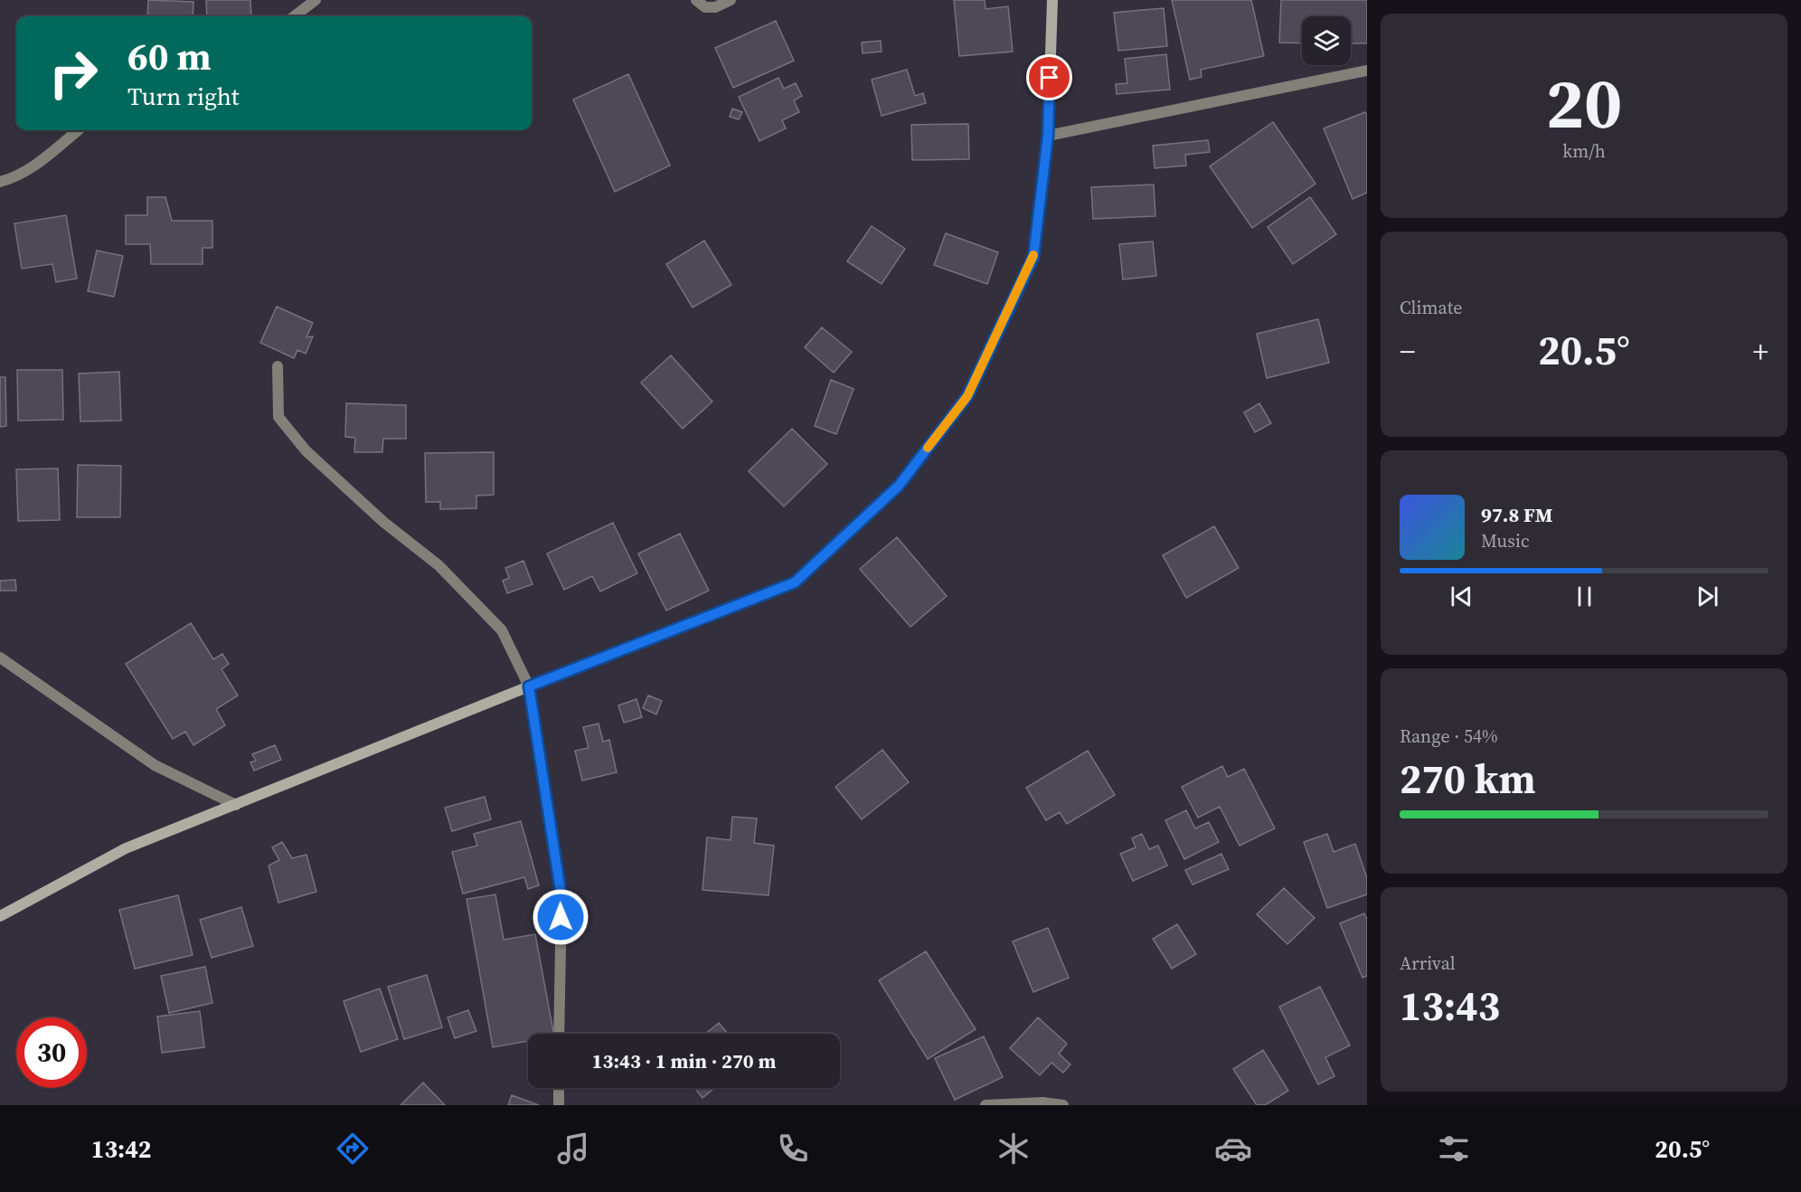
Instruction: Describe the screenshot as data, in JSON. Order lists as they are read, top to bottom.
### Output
{
  "page": {
    "tile": [
      ["20", "km/h"],
      "Climate",
      ["Range · 54%", "270 km"],
      ["Arrival", "13:43"]
    ],
    "turn": ["60 m", "Turn right"],
    "heat": ["−", "20.5°", "+"],
    "song": ["97.8 FM", "Music"],
    "limit": "30",
    "trip": "13:43 · 1 min · 270 m",
    "tabs": ["13:42", "20.5°"]
  }
}
